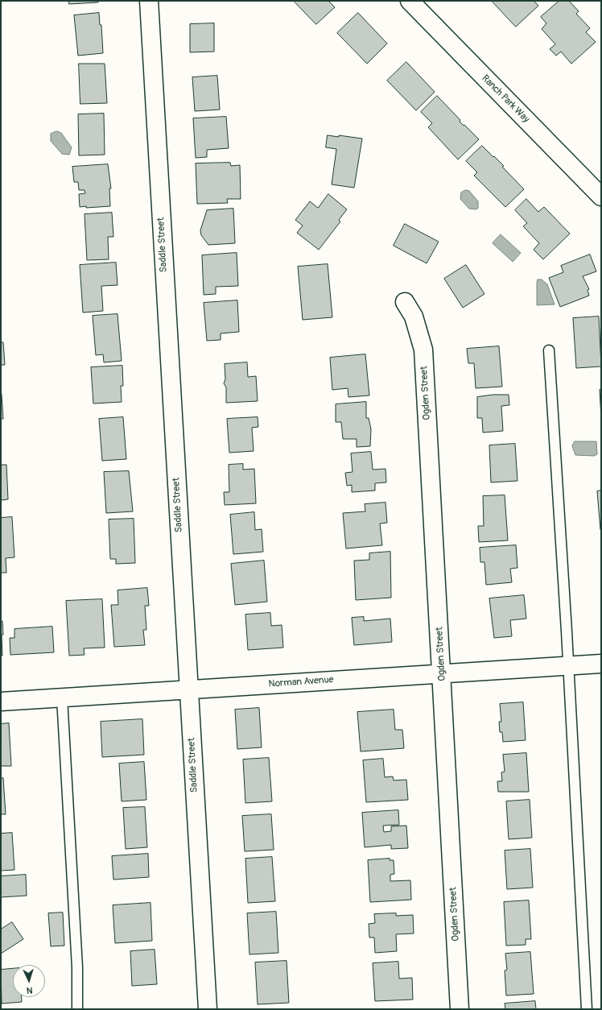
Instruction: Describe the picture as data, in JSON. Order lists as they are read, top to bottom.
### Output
{
  "streets": {
    "street": [
      "Ranch Park Way",
      "Saddle Street",
      "Ogden Street",
      "Norman Avenue"
    ]
  },
  "crossings": [
    ["Saddle Street", "Norman Avenue"],
    ["Ogden Street", "Norman Avenue"]
  ],
  "north": "bottom"
}
